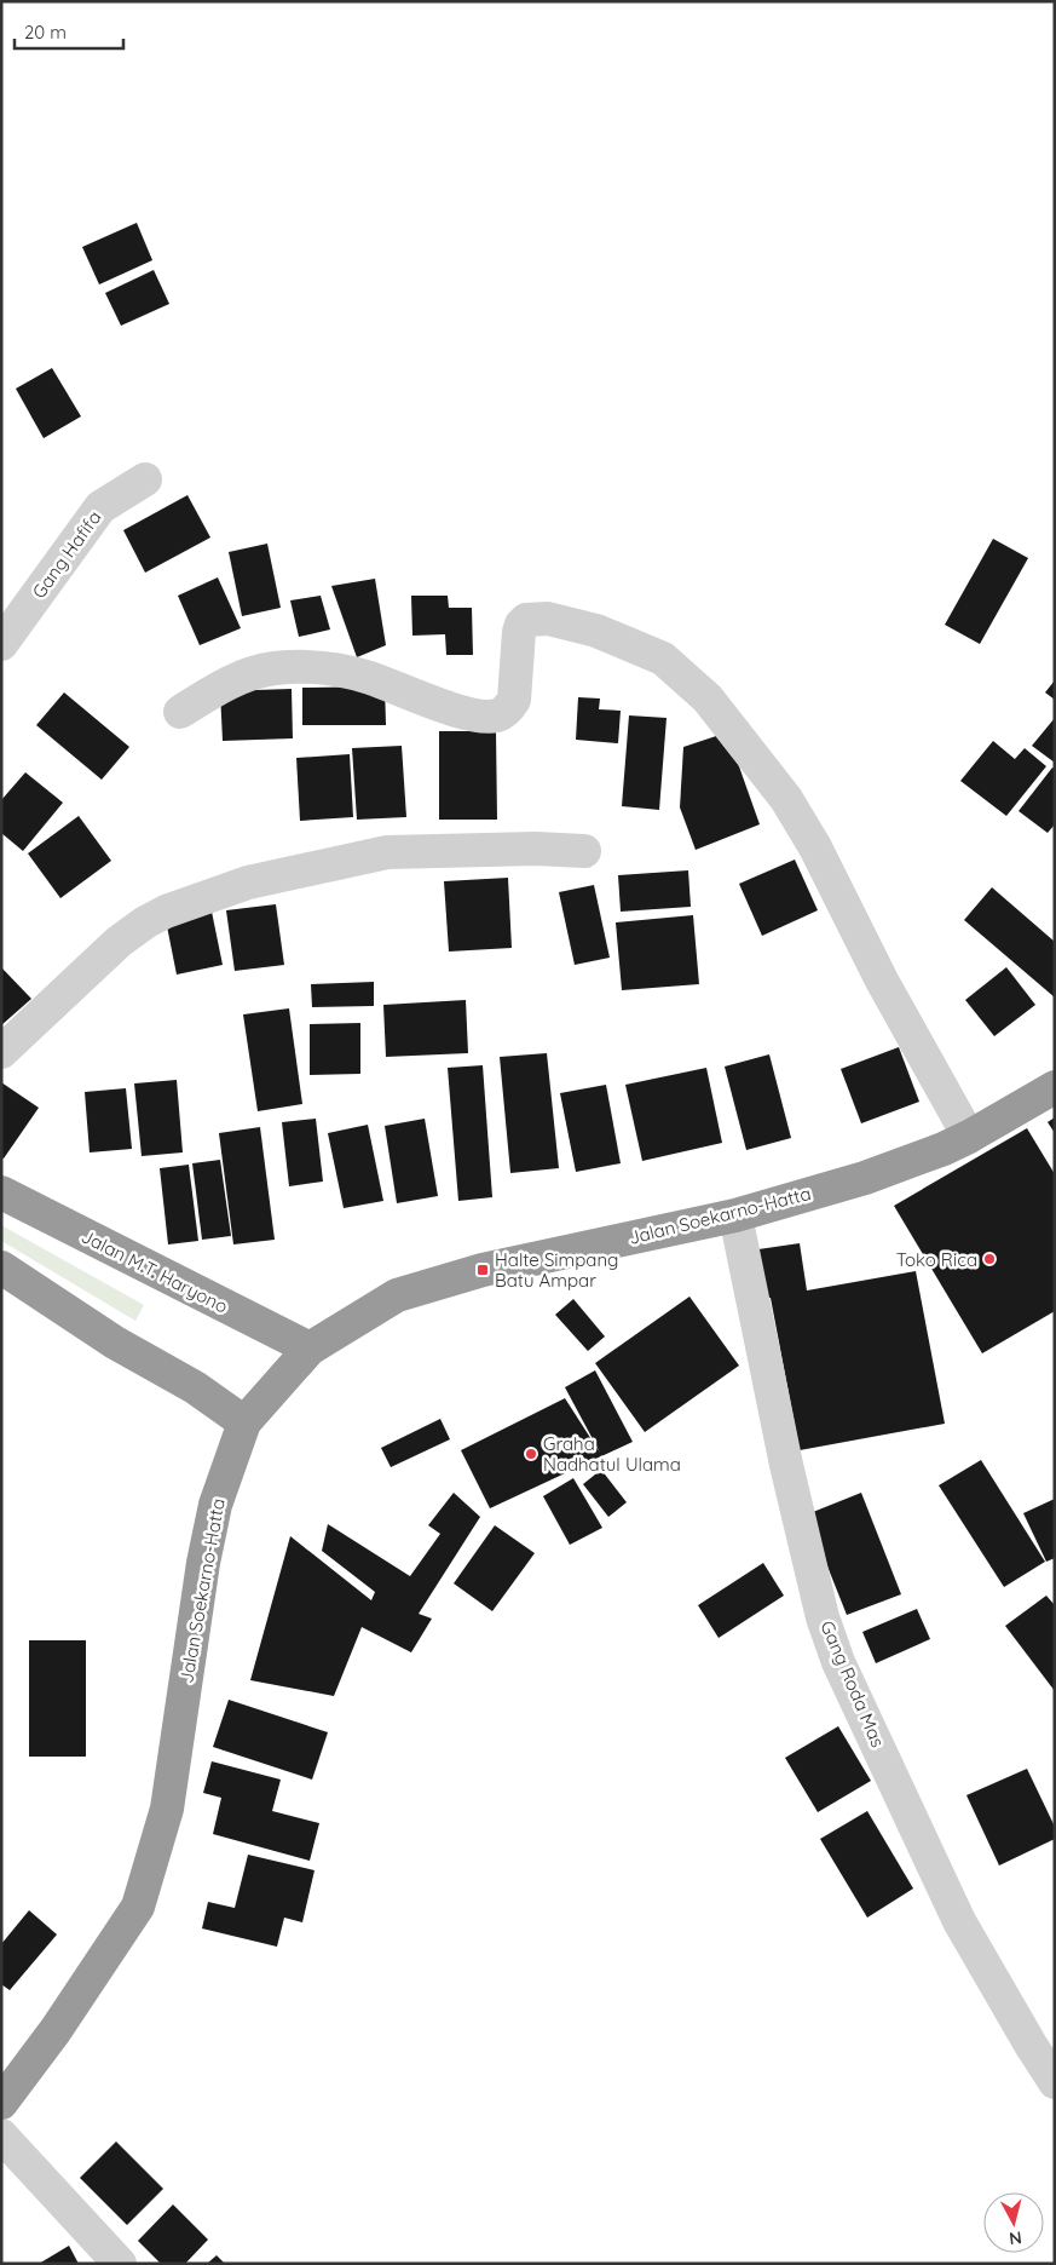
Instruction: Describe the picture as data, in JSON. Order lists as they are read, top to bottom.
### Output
{
  "streets": {
    "highway": ["Jalan Soekarno-Hatta", "Jalan M.T. Haryono"],
    "street": ["Gang Hafifa", "Gang Roda Mas"]
  },
  "crossings": [
    ["Jalan Soekarno-Hatta", "Jalan M.T. Haryono"],
    ["Jalan Soekarno-Hatta", "Gang Roda Mas"]
  ],
  "places": {
    "other": ["Toko Rica", "Graha Nadhatul Ulama"],
    "transit": ["Halte Simpang Batu Ampar"]
  },
  "scale_bar": "20 m",
  "north": "bottom"
}
